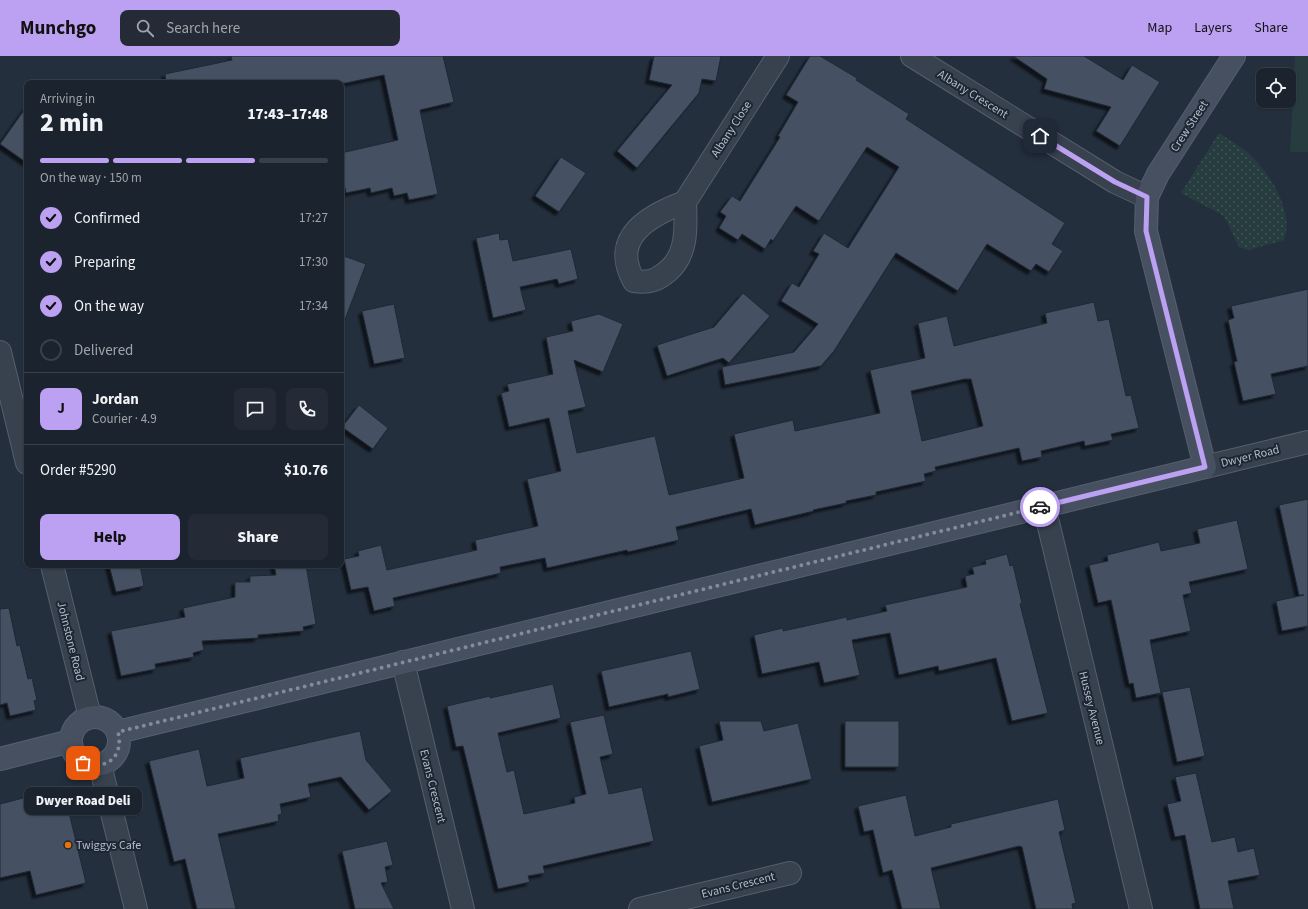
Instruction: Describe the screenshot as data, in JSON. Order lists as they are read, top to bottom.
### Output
{
  "streets": {
    "street": [
      "Albany Crescent",
      "Crew Street",
      "Albany Close",
      "Dwyer Road",
      "Johnstone Road",
      "Hussey Avenue",
      "Evans Crescent"
    ]
  },
  "crossings": [
    ["Albany Crescent", "Crew Street"],
    ["Dwyer Road", "Johnstone Road"],
    ["Dwyer Road", "Hussey Avenue"],
    ["Dwyer Road", "Evans Crescent"]
  ],
  "places": ["Dwyer Road Deli", "Twiggys Cafe"],
  "page": {
    "header": "Munchgo",
    "search": "Search here",
    "nav": ["Map", "Layers", "Share"],
    "heading": ["2 min", "Arriving in", "17:43–17:48"],
    "panel": [
      "Jordan",
      "Courier · 4.9",
      "Order #5290",
      "$10.76"
    ],
    "bar": "On the way · 150 m",
    "list": [
      ["Confirmed", "17:27"],
      ["Preparing", "17:30"],
      ["On the way", "17:34"],
      "Delivered"
    ],
    "round": "J",
    "buttons": ["Help", "Share"],
    "bubble": "Dwyer Road Deli"
  }
}
